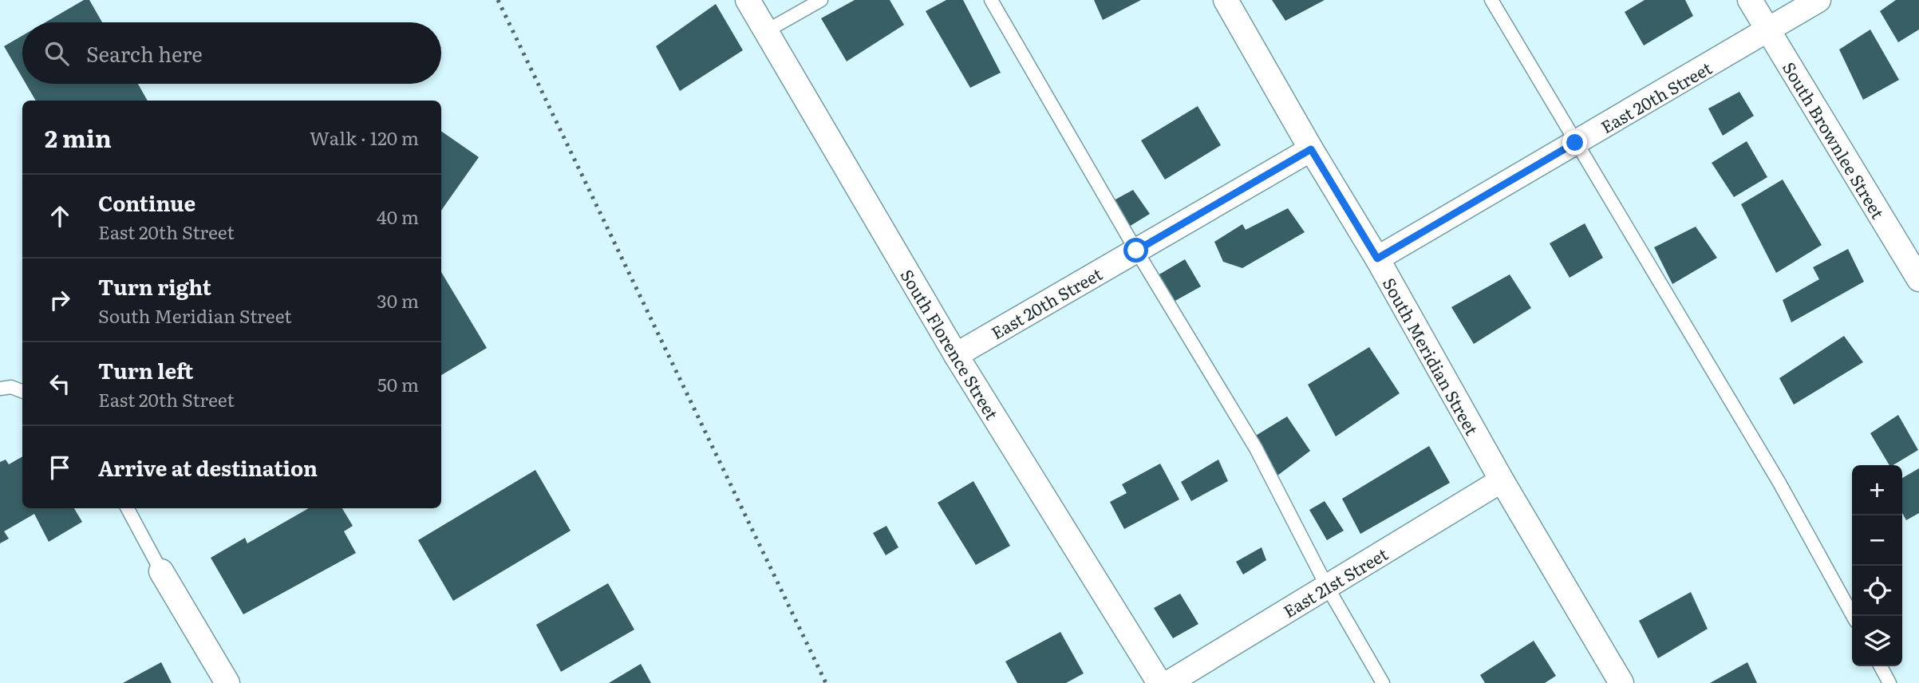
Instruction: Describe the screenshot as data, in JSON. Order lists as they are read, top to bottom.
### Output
{
  "streets": {
    "street": [
      "East 20th Street",
      "South Brownlee Street",
      "South Florence Street",
      "South Meridian Street",
      "East 21st Street"
    ]
  },
  "crossings": [
    ["East 20th Street", "South Brownlee Street"],
    ["East 20th Street", "South Florence Street"],
    ["East 20th Street", "South Meridian Street"],
    ["South Meridian Street", "East 21st Street"]
  ],
  "page": {
    "search": "Search here",
    "heading": ["2 min", "Walk · 120 m"],
    "list": [
      ["Continue", "East 20th Street", "40 m"],
      ["Turn right", "South Meridian Street", "30 m"],
      ["Turn left", "East 20th Street", "50 m"],
      "Arrive at destination"
    ],
    "map_buttons": ["+", "−"]
  }
}
